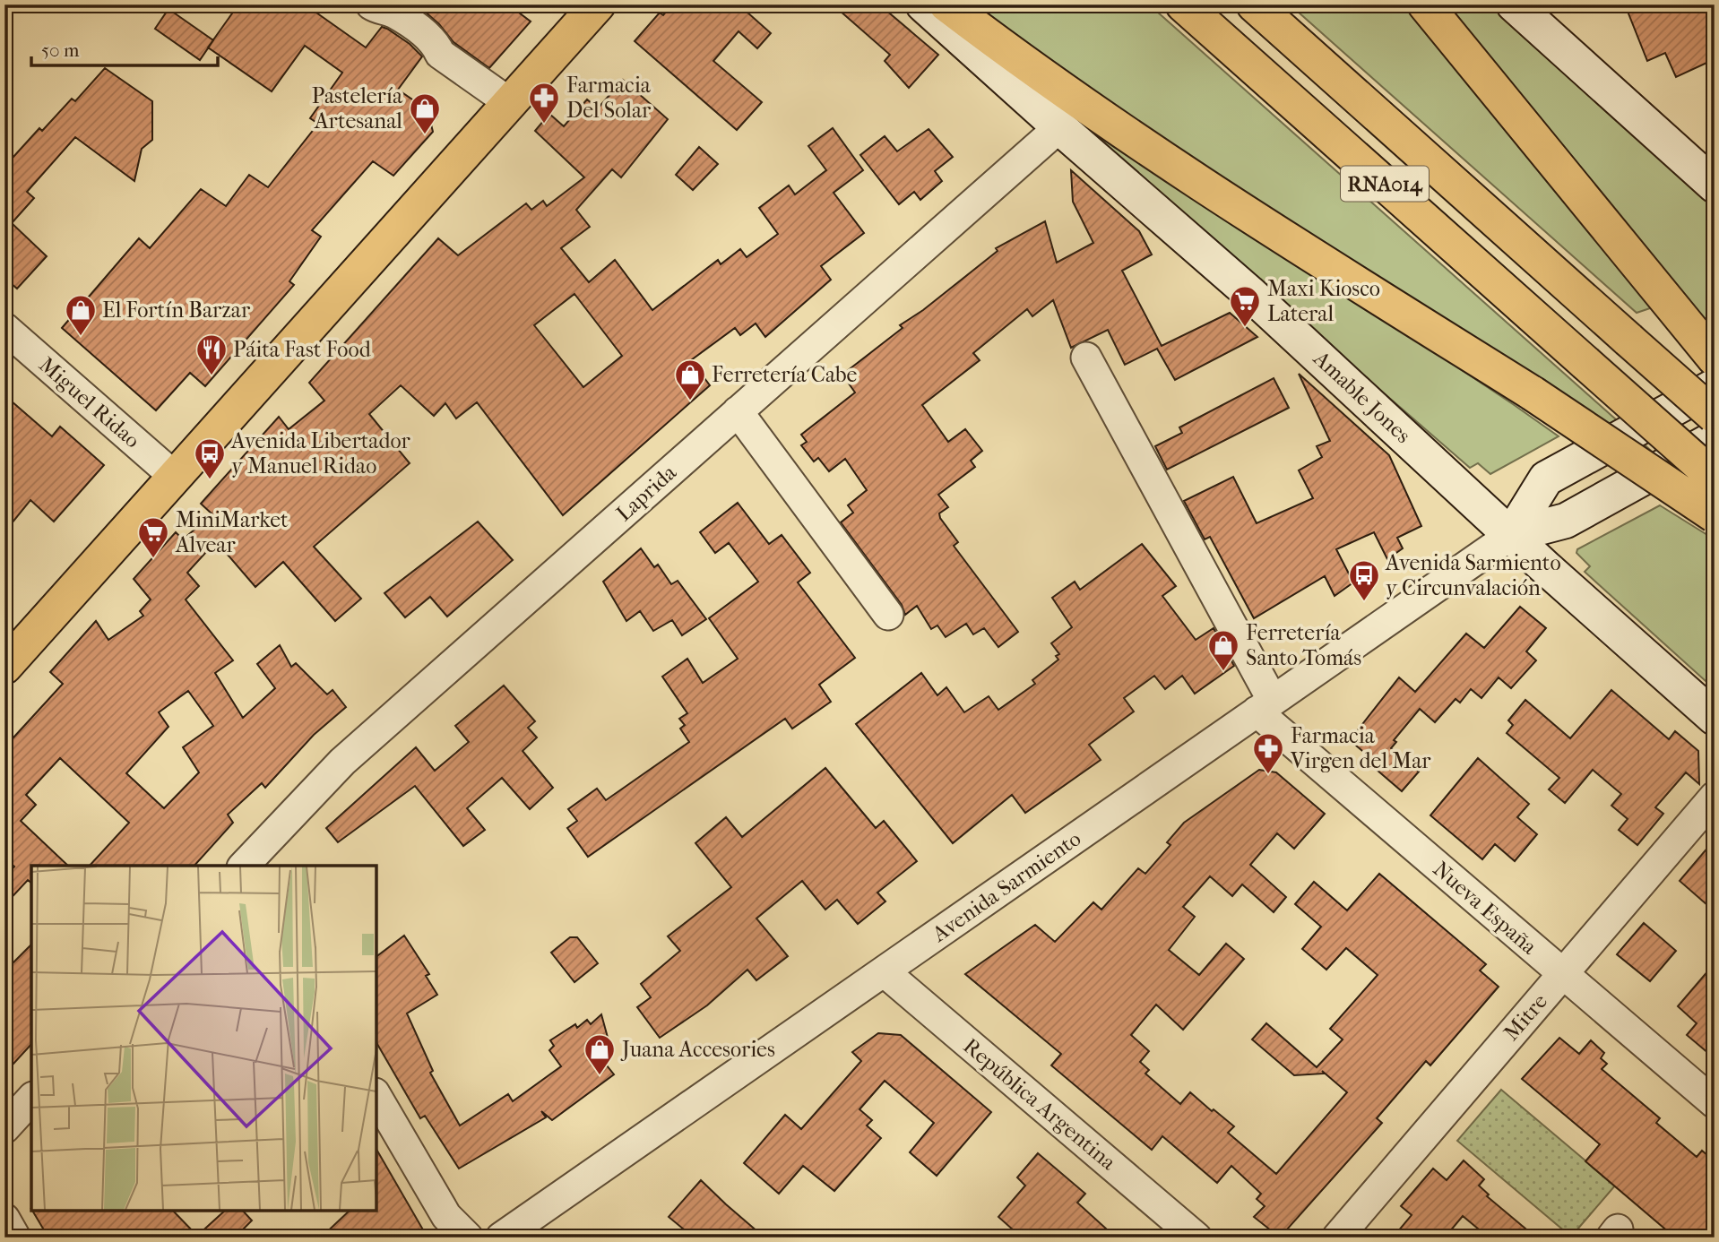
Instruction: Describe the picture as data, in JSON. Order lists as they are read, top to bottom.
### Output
{
  "streets": {
    "main road": ["RNA014"],
    "street": [
      "Amable Jones",
      "Miguel Ridao",
      "Laprida",
      "Avenida Sarmiento",
      "Nueva España",
      "Mitre",
      "República Argentina"
    ]
  },
  "crossings": [
    ["Amable Jones", "Laprida"],
    ["Amable Jones", "Avenida Sarmiento"],
    ["Avenida Sarmiento", "Nueva España"],
    ["Avenida Sarmiento", "República Argentina"],
    ["Nueva España", "Mitre"]
  ],
  "places": {
    "pharmacy": ["Farmacia Del Solar", "Farmacia Virgen del Mar"],
    "shop": [
      "Pastelería Artesanal",
      "El Fortín Barzar",
      "Ferretería Cabe",
      "Ferretería Santo Tomás",
      "Juana Accesories"
    ],
    "supermarket": ["Maxi Kiosco Lateral", "MiniMarket Alvear"],
    "restaurant": ["Páita Fast Food"],
    "bus stop": ["Avenida Libertador y Manuel Ridao", "Avenida Sarmiento y Circunvalación"]
  },
  "scale_bar": "50 m"
}
